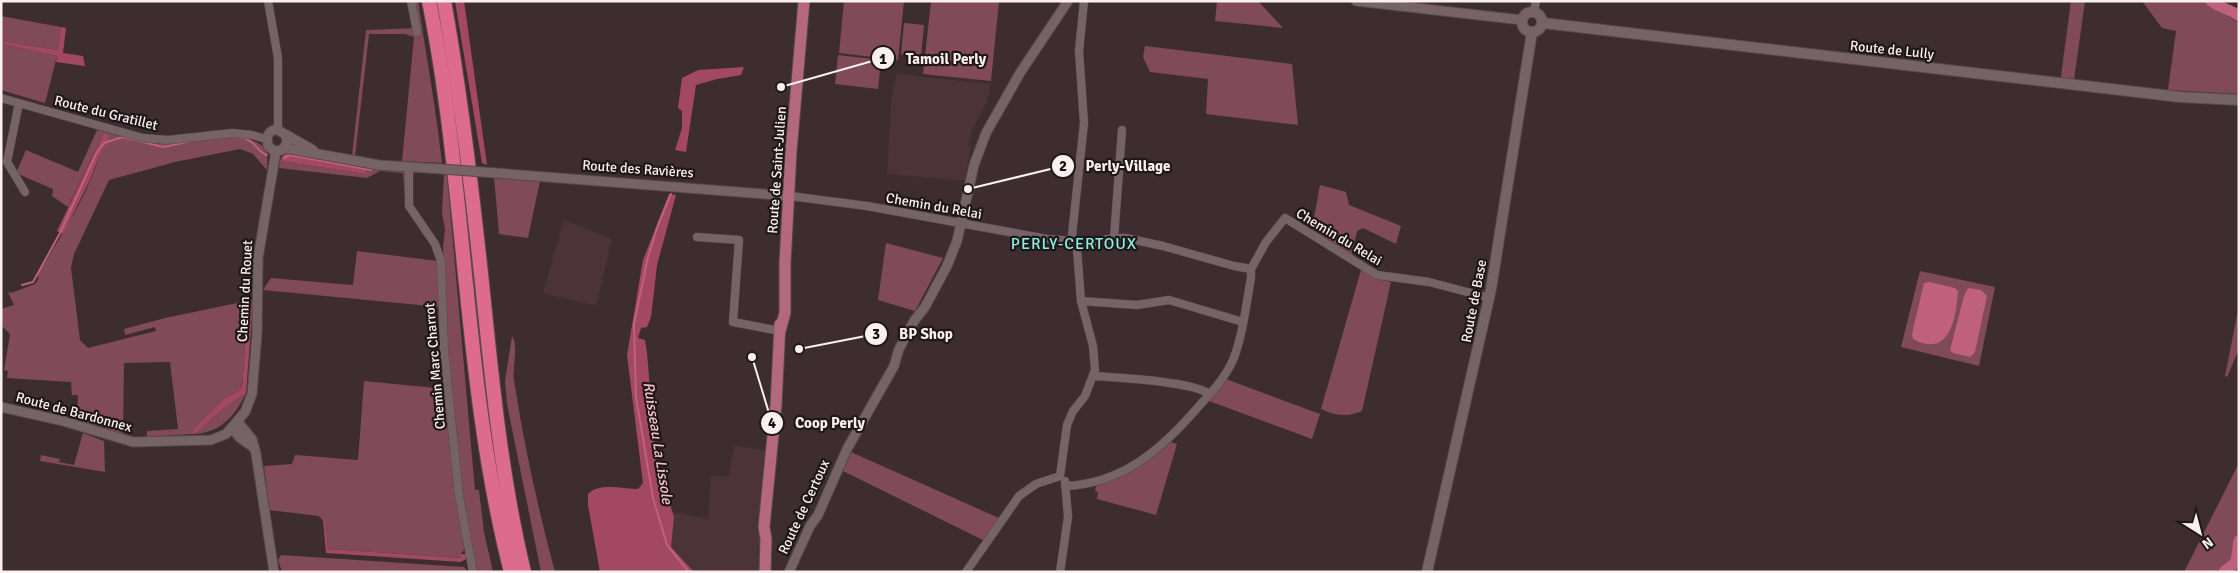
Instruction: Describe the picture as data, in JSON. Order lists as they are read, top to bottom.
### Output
{
  "streets": {
    "main road": ["Route de Lully", "Route de Saint-Julien", "Route de Base"],
    "street": [
      "Route du Gratillet",
      "Route des Ravières",
      "Chemin du Relai",
      "Chemin du Rouet",
      "Chemin Marc Charrot",
      "Route de Bardonnex",
      "Route de Certoux"
    ]
  },
  "crossings": [
    ["Route de Lully", "Route de Base"],
    ["Route du Gratillet", "Chemin du Rouet"],
    ["Route des Ravières", "Route de Saint-Julien"],
    ["Route des Ravières", "Chemin du Relai"],
    ["Route des Ravières", "Chemin Marc Charrot"],
    ["Route de Saint-Julien", "Chemin du Relai"],
    ["Chemin du Relai", "Route de Base"],
    ["Chemin du Relai", "Route de Certoux"],
    ["Chemin du Rouet", "Route de Bardonnex"]
  ],
  "districts": ["PERLY-CERTOUX"],
  "water": ["Ruisseau La Lissole"],
  "places": [
    "Tamoil Perly",
    "Perly-Village",
    "BP Shop",
    "Coop Perly"
  ],
  "north": "bottom right"
}
